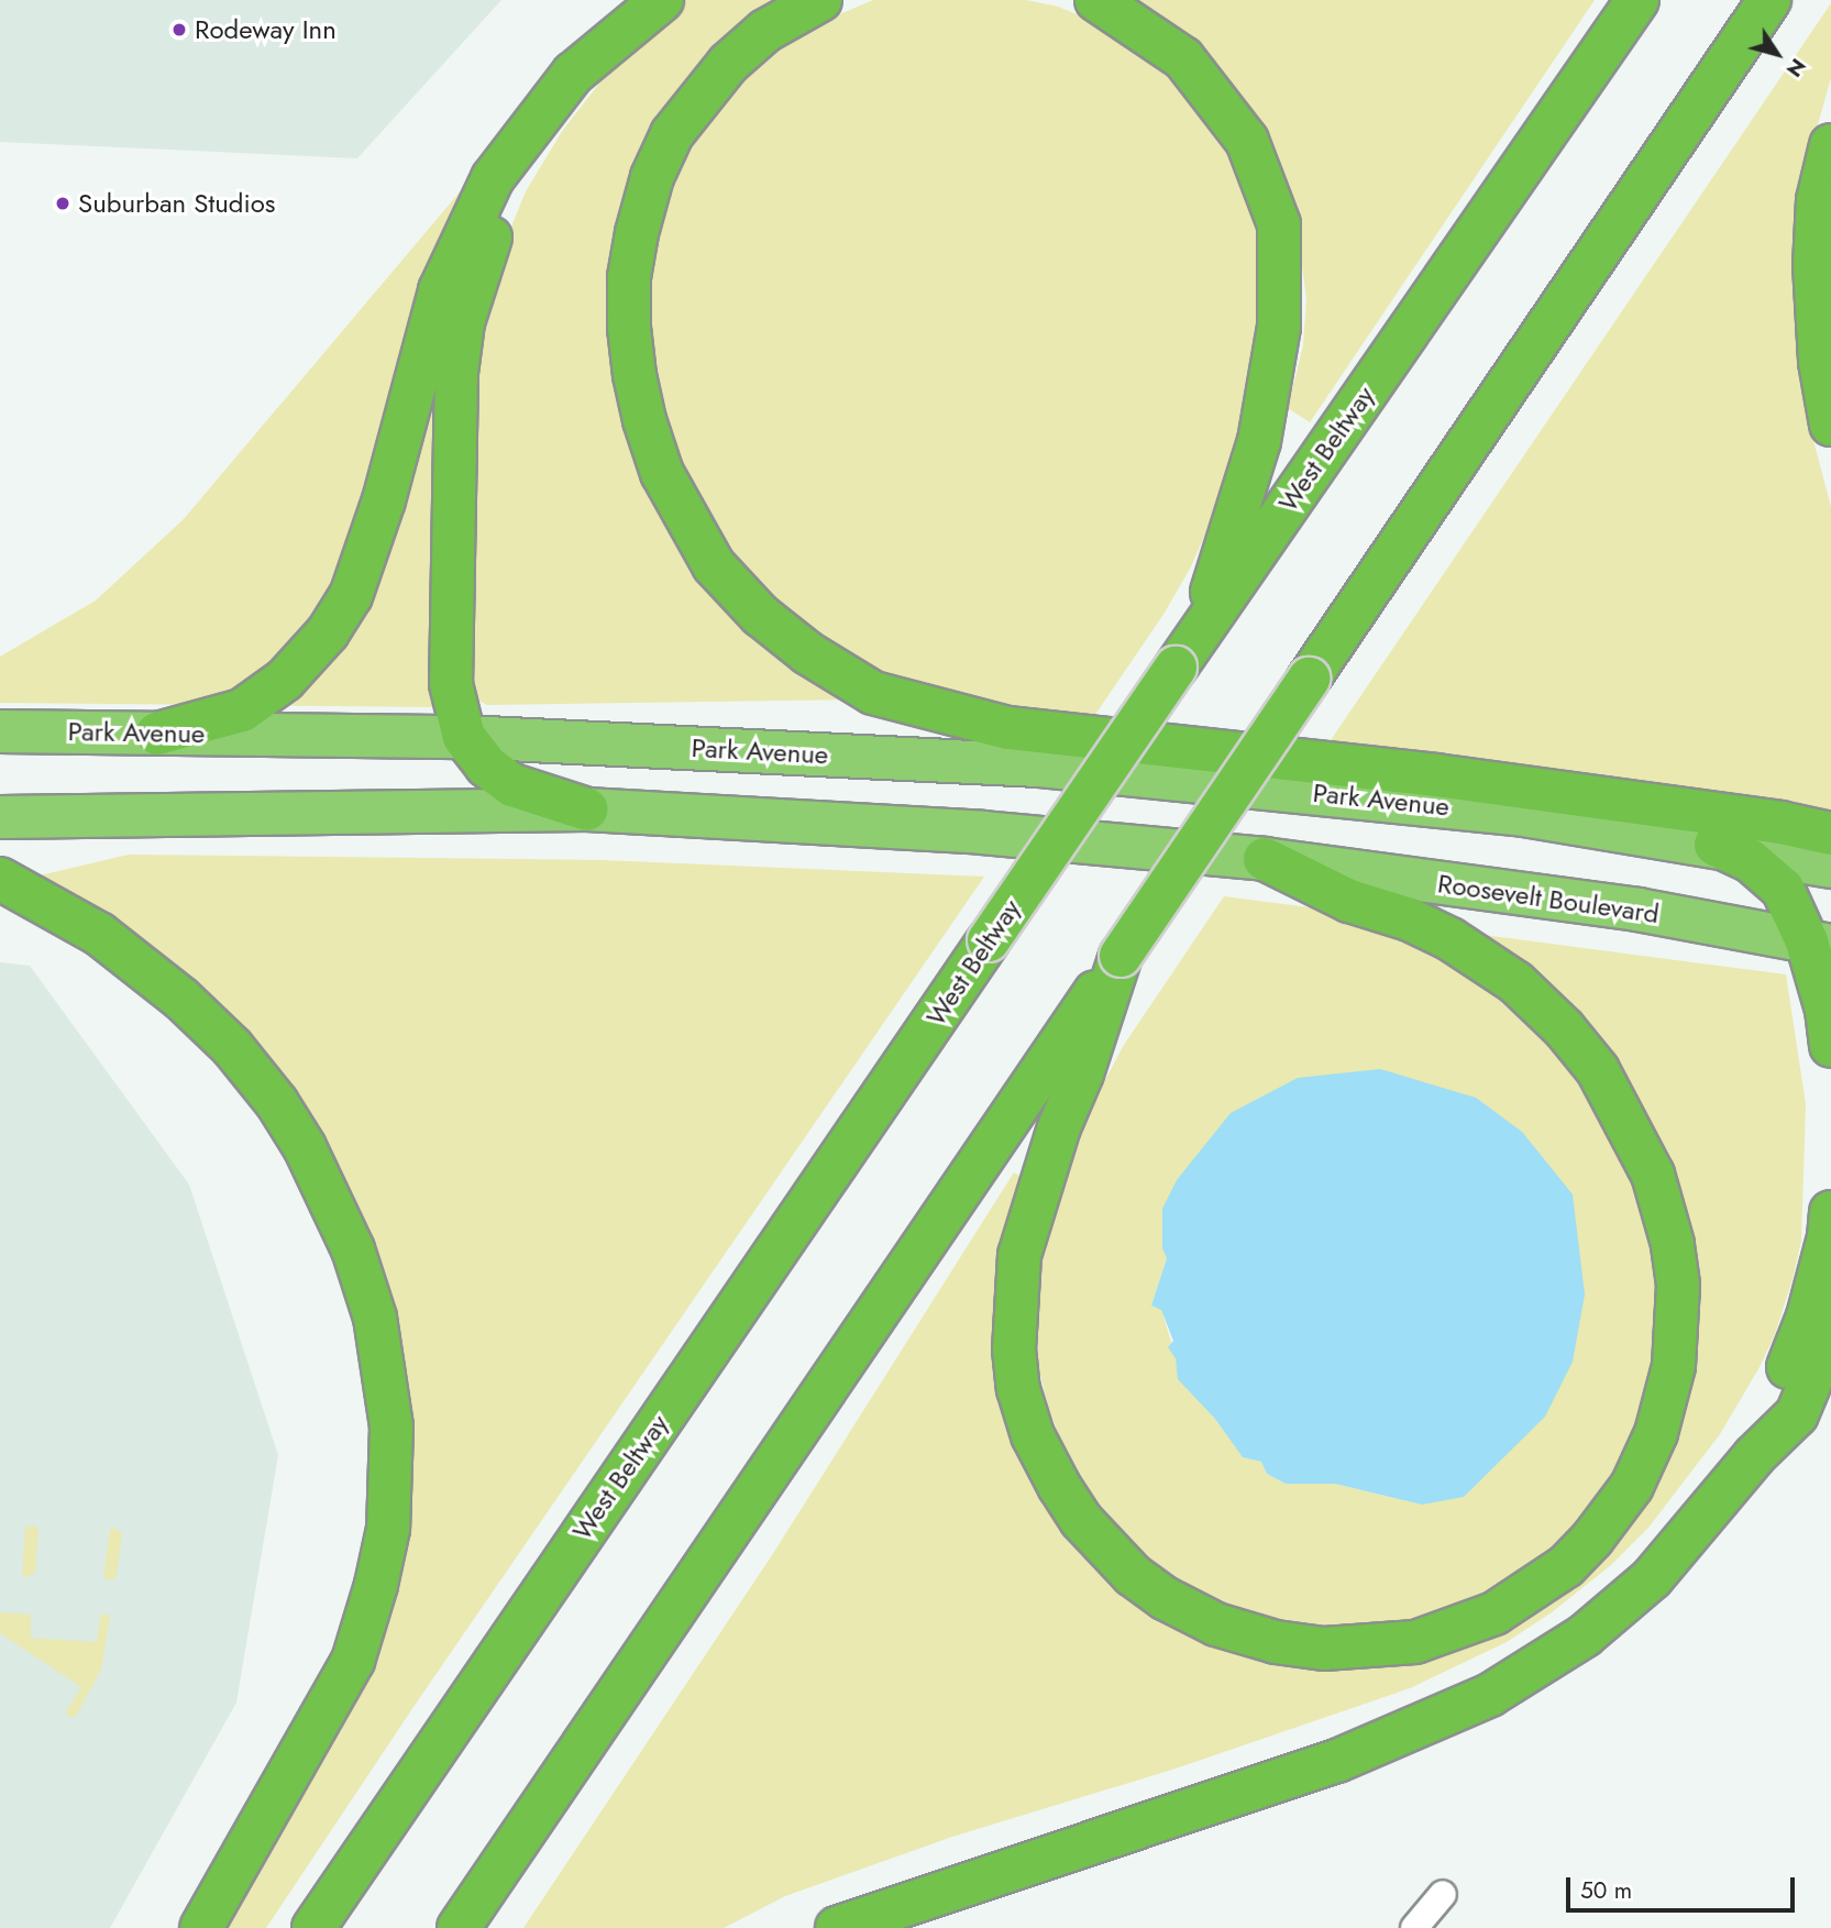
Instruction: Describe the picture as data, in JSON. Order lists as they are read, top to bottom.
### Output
{
  "streets": {
    "highway": ["West Beltway", "Park Avenue", "Roosevelt Boulevard"]
  },
  "places": ["Rodeway Inn", "Suburban Studios"],
  "scale_bar": "50 m",
  "north": "bottom right"
}
